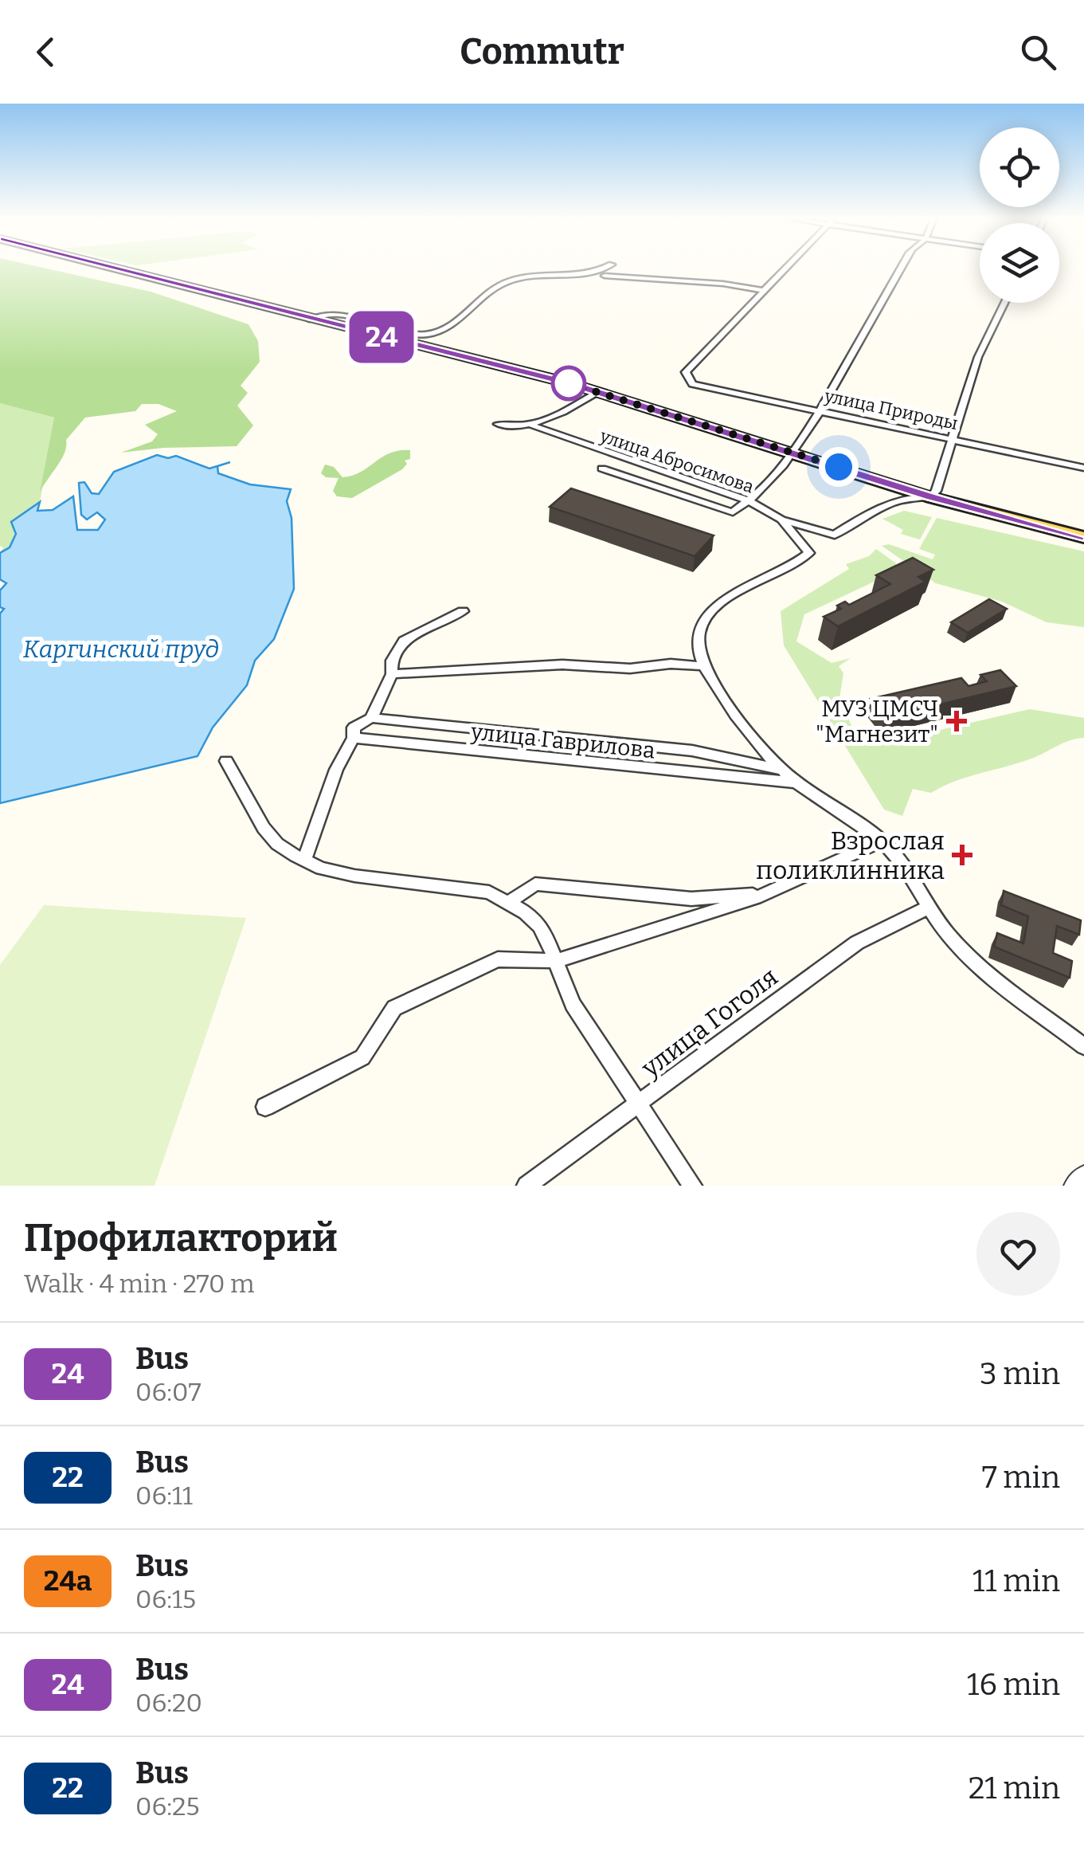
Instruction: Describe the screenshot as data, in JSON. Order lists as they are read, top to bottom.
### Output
{
  "streets": {
    "street": [
      "улица Природы",
      "улица Абросимова",
      "улица Гаврилова",
      "улица Гоголя"
    ]
  },
  "water": ["Каргинский пруд"],
  "places": {
    "health": ["МУЗ ЦМСЧ \"Магнезит\"", "Взрослая поликлинника"]
  },
  "lines": ["bus line 24"],
  "page": {
    "header": "Commutr",
    "on_map": "24",
    "heading": ["Профилакторий", "Walk · 4 min · 270 m"],
    "list": [
      {
        "mark": "24",
        "name": "Bus",
        "note": "06:07",
        "value": "3 min"
      },
      {
        "mark": "22",
        "name": "Bus",
        "note": "06:11",
        "value": "7 min"
      },
      {
        "mark": "24a",
        "name": "Bus",
        "note": "06:15",
        "value": "11 min"
      },
      {
        "mark": "24",
        "name": "Bus",
        "note": "06:20",
        "value": "16 min"
      },
      {
        "mark": "22",
        "name": "Bus",
        "note": "06:25",
        "value": "21 min"
      }
    ]
  }
}
